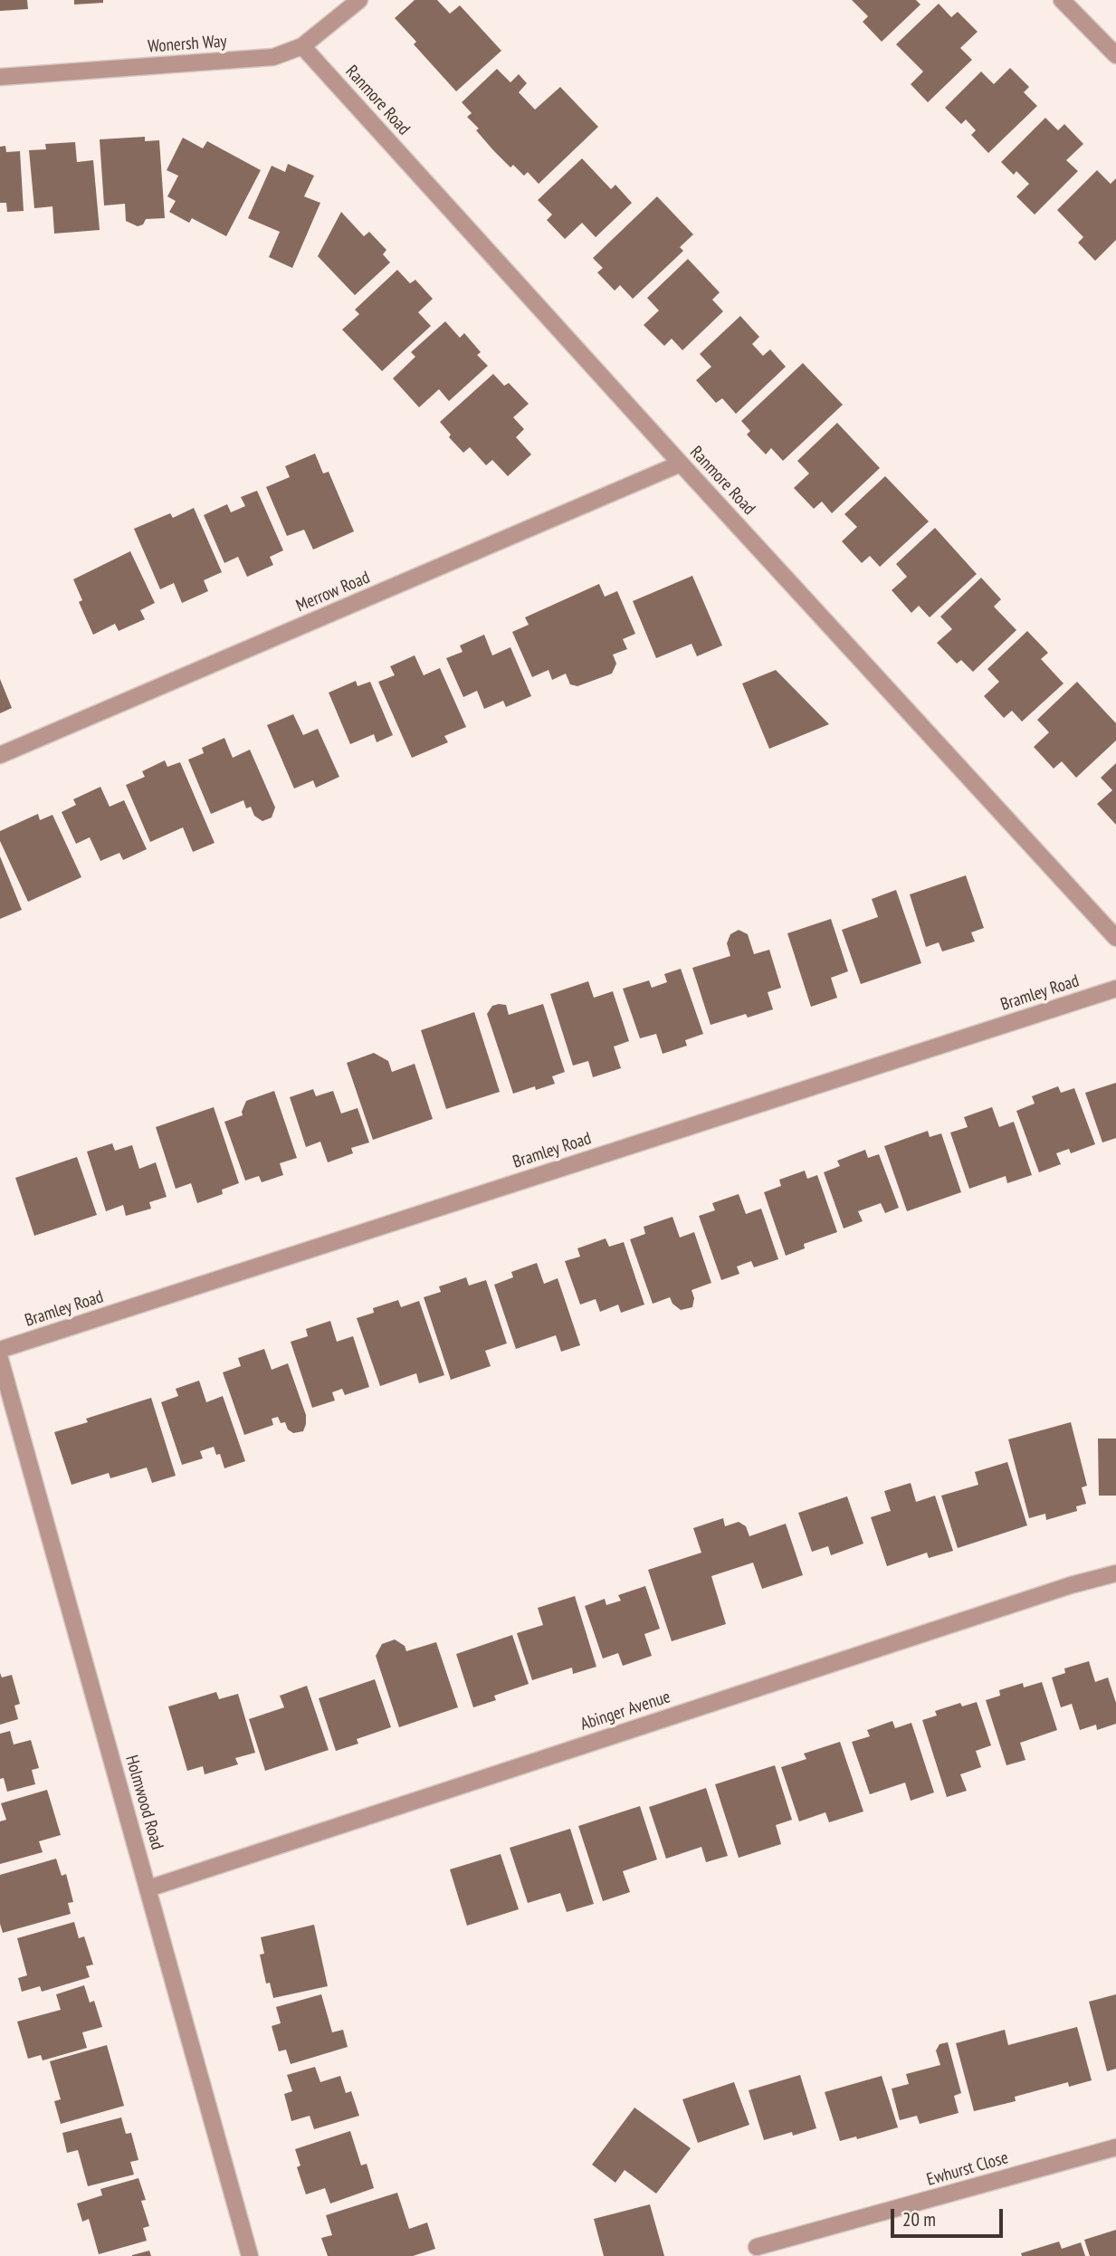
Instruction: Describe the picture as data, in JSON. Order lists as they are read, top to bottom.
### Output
{
  "streets": {
    "street": [
      "Wonersh Way",
      "Ranmore Road",
      "Merrow Road",
      "Bramley Road",
      "Abinger Avenue",
      "Holmwood Road",
      "Ewhurst Close"
    ]
  },
  "crossings": [
    ["Wonersh Way", "Ranmore Road"],
    ["Ranmore Road", "Merrow Road"],
    ["Abinger Avenue", "Holmwood Road"]
  ],
  "scale_bar": "20 m"
}
